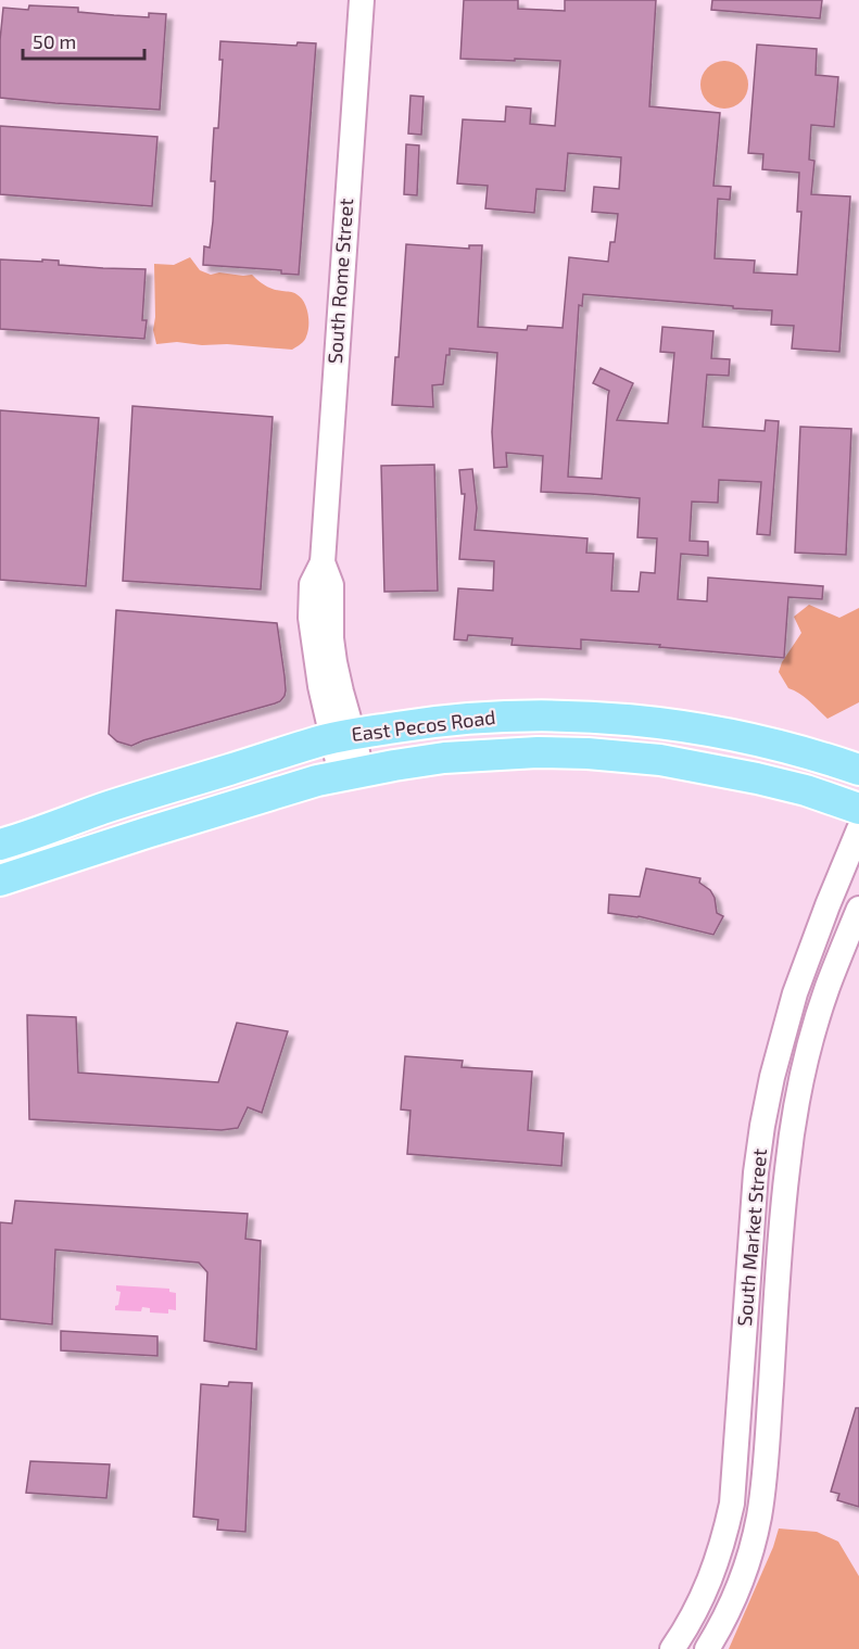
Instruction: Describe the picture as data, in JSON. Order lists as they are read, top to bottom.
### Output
{
  "streets": {
    "main road": ["East Pecos Road"],
    "street": ["South Rome Street", "South Market Street"]
  },
  "crossings": [
    ["South Rome Street", "East Pecos Road"]
  ],
  "scale_bar": "50 m"
}
